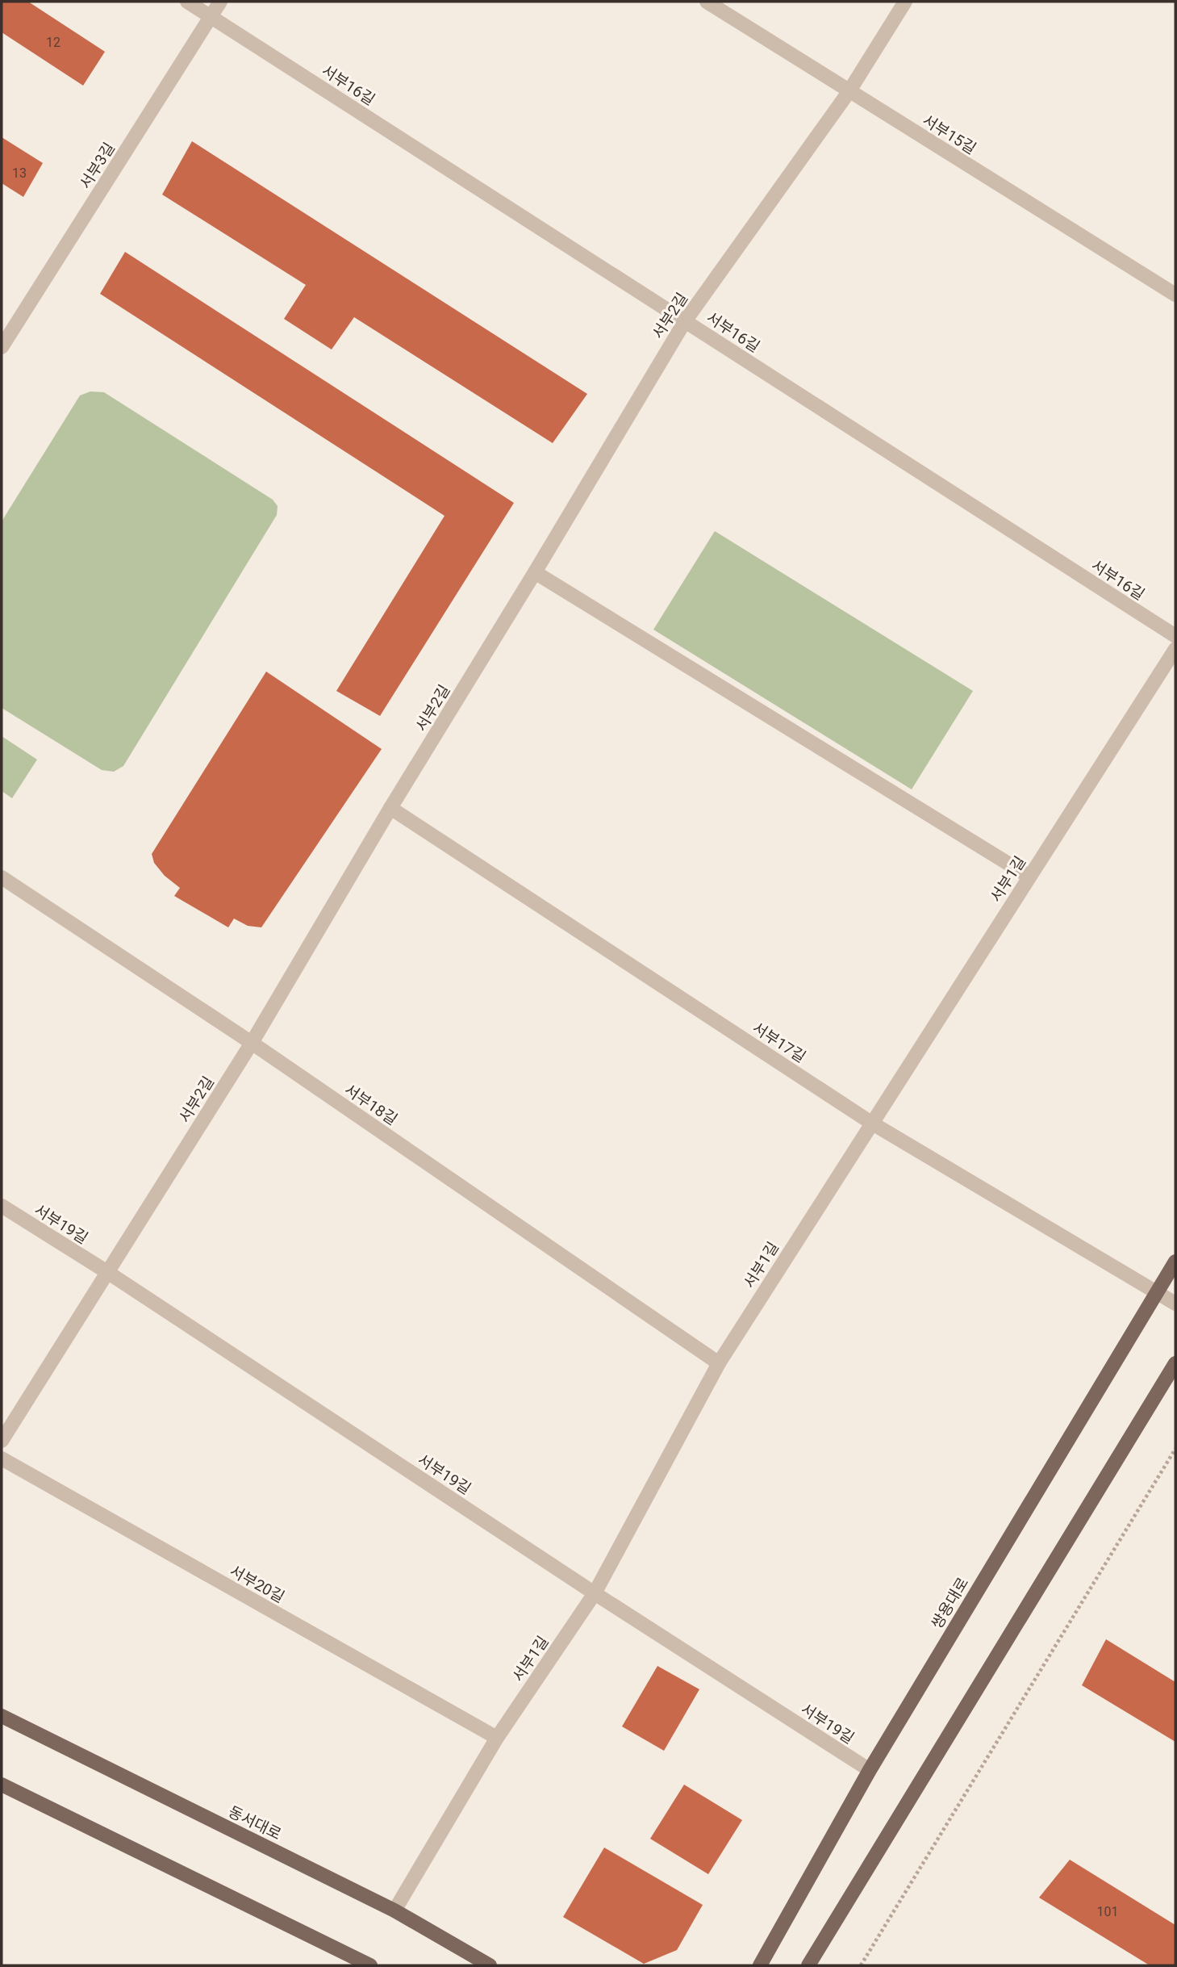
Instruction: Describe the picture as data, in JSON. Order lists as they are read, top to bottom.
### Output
{
  "streets": {
    "main road": ["쌍용대로", "동서대로"],
    "street": [
      "서부16길",
      "서부15길",
      "서부3길",
      "서부2길",
      "서부1길",
      "서부17길",
      "서부18길",
      "서부19길",
      "서부20길"
    ]
  },
  "crossings": [
    ["서부16길", "서부3길"],
    ["서부16길", "서부2길"],
    ["서부15길", "서부2길"],
    ["서부2길", "서부17길"],
    ["서부2길", "서부18길"],
    ["서부2길", "서부19길"],
    ["서부1길", "서부17길"],
    ["서부1길", "서부18길"],
    ["서부1길", "서부19길"],
    ["서부1길", "서부20길"],
    ["서부1길", "동서대로"],
    ["서부17길", "쌍용대로"],
    ["서부19길", "쌍용대로"]
  ],
  "house_numbers": ["12", "13", "101"]
}
